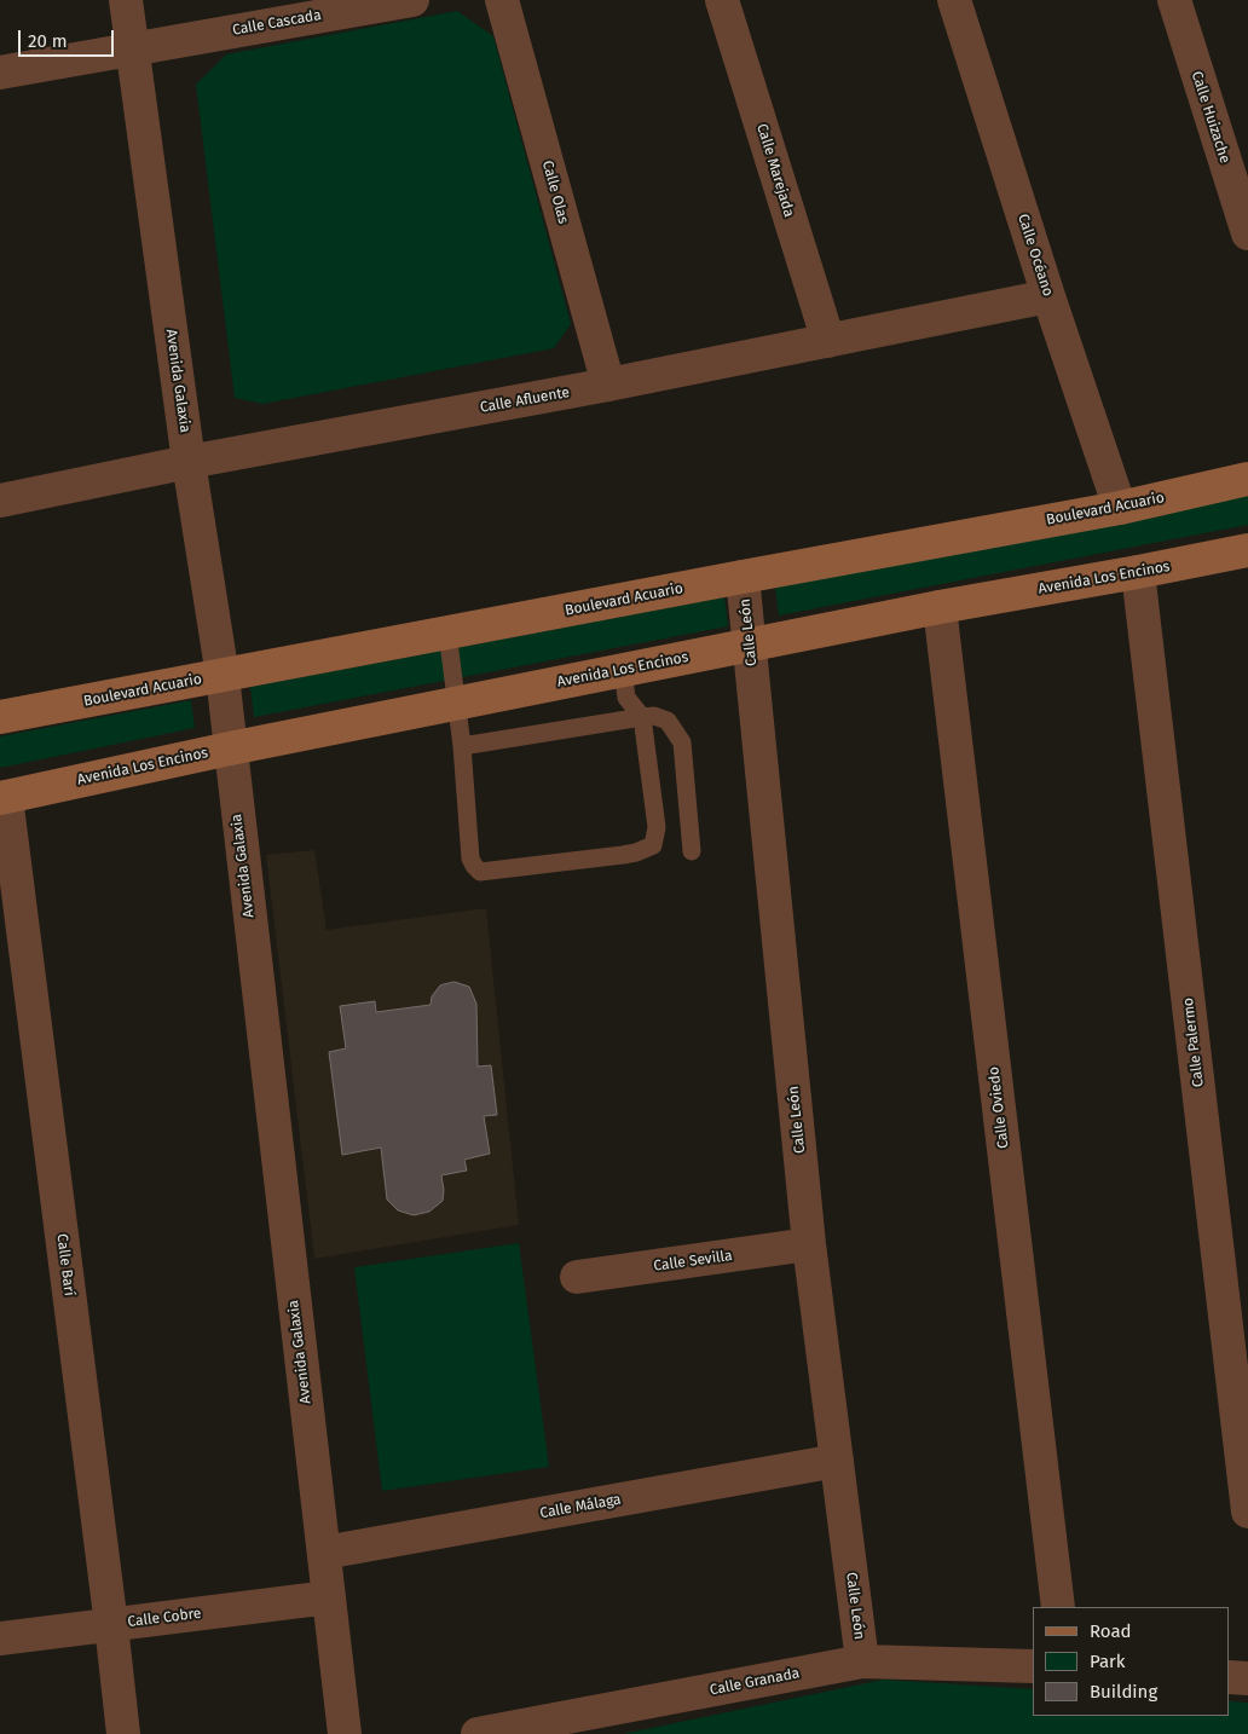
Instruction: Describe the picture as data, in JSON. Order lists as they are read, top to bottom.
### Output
{
  "streets": {
    "street": [
      "Calle Cascada",
      "Calle Huizache",
      "Calle Marejada",
      "Calle Olas",
      "Calle Océano",
      "Avenida Galaxia",
      "Calle Afluente",
      "Boulevard Acuario",
      "Avenida Los Encinos",
      "Calle León",
      "Calle Palermo",
      "Calle Oviedo",
      "Calle Sevilla",
      "Calle Barí",
      "Calle Málaga",
      "Calle Cobre",
      "Calle Granada"
    ]
  },
  "crossings": [
    ["Calle Cascada", "Avenida Galaxia"],
    ["Calle Marejada", "Calle Afluente"],
    ["Calle Olas", "Calle Afluente"],
    ["Calle Océano", "Calle Afluente"],
    ["Calle Océano", "Boulevard Acuario"],
    ["Avenida Galaxia", "Calle Afluente"],
    ["Avenida Galaxia", "Boulevard Acuario"],
    ["Avenida Galaxia", "Avenida Los Encinos"],
    ["Avenida Galaxia", "Calle Málaga"],
    ["Avenida Galaxia", "Calle Cobre"],
    ["Boulevard Acuario", "Calle León"],
    ["Avenida Los Encinos", "Calle León"],
    ["Avenida Los Encinos", "Calle Palermo"],
    ["Avenida Los Encinos", "Calle Oviedo"],
    ["Avenida Los Encinos", "Calle Barí"],
    ["Calle León", "Calle Sevilla"],
    ["Calle León", "Calle Málaga"],
    ["Calle León", "Calle Granada"],
    ["Calle Barí", "Calle Cobre"]
  ],
  "legend": ["Road", "Park", "Building"],
  "scale_bar": "20 m"
}
